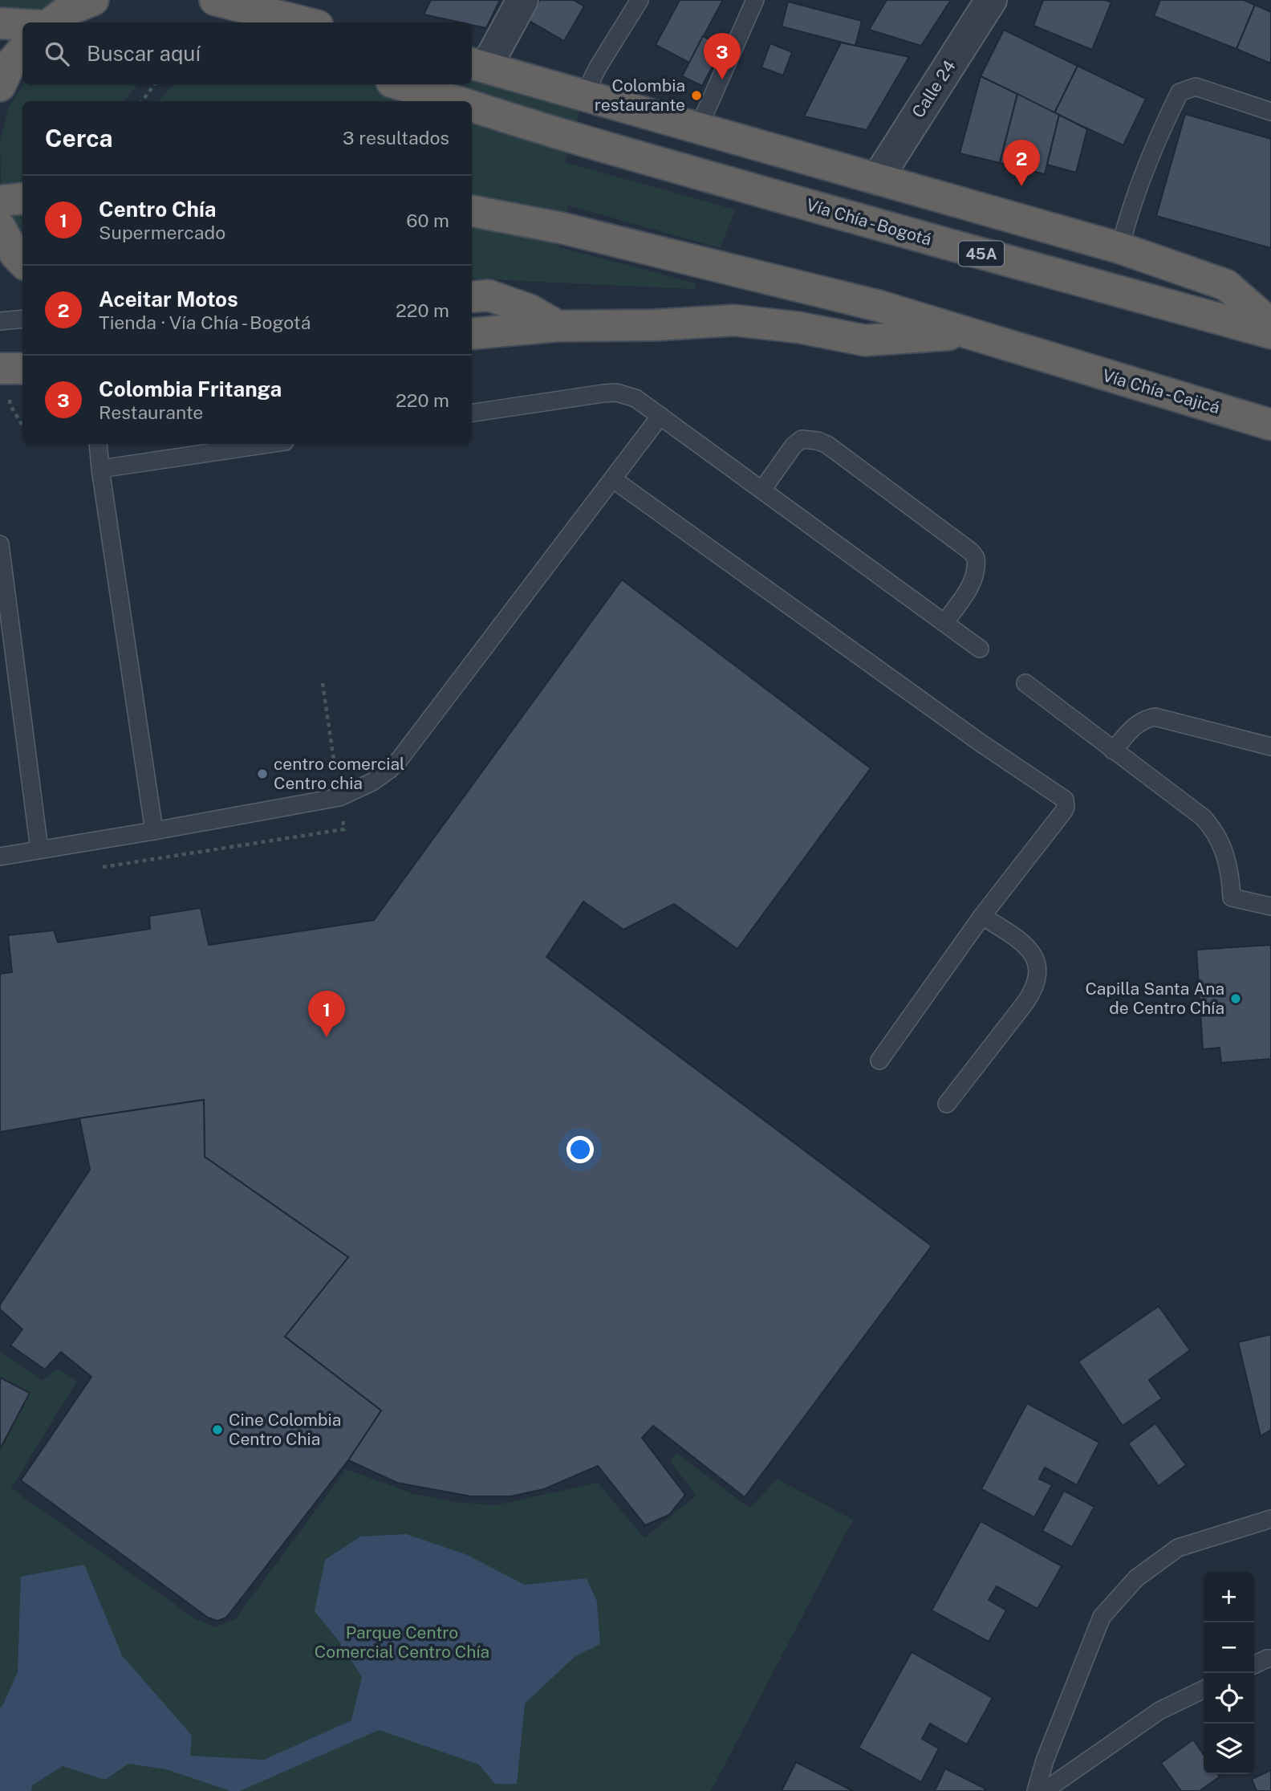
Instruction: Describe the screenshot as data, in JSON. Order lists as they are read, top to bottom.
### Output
{
  "streets": {
    "highway": ["Vía Chía - Bogotá", "45A", "Vía Chía - Cajicá"],
    "street": ["Calle 24"]
  },
  "parks": ["Parque Centro Comercial Centro Chía"],
  "places": [
    "Colombia restaurante",
    "centro comercial Centro chia",
    "Capilla Santa Ana de Centro Chía",
    "Cine Colombia Centro Chia"
  ],
  "page": {
    "search": "Buscar aquí",
    "pins": ["3", "2", "1"],
    "heading": ["Cerca", "3 resultados"],
    "list": [
      {
        "mark": "1",
        "name": "Centro Chía",
        "note": "Supermercado",
        "value": "60 m"
      },
      {
        "mark": "2",
        "name": "Aceitar Motos",
        "note": "Tienda · Vía Chía - Bogotá",
        "value": "220 m"
      },
      {
        "mark": "3",
        "name": "Colombia Fritanga",
        "note": "Restaurante",
        "value": "220 m"
      }
    ],
    "map_buttons": ["+", "−"]
  }
}
